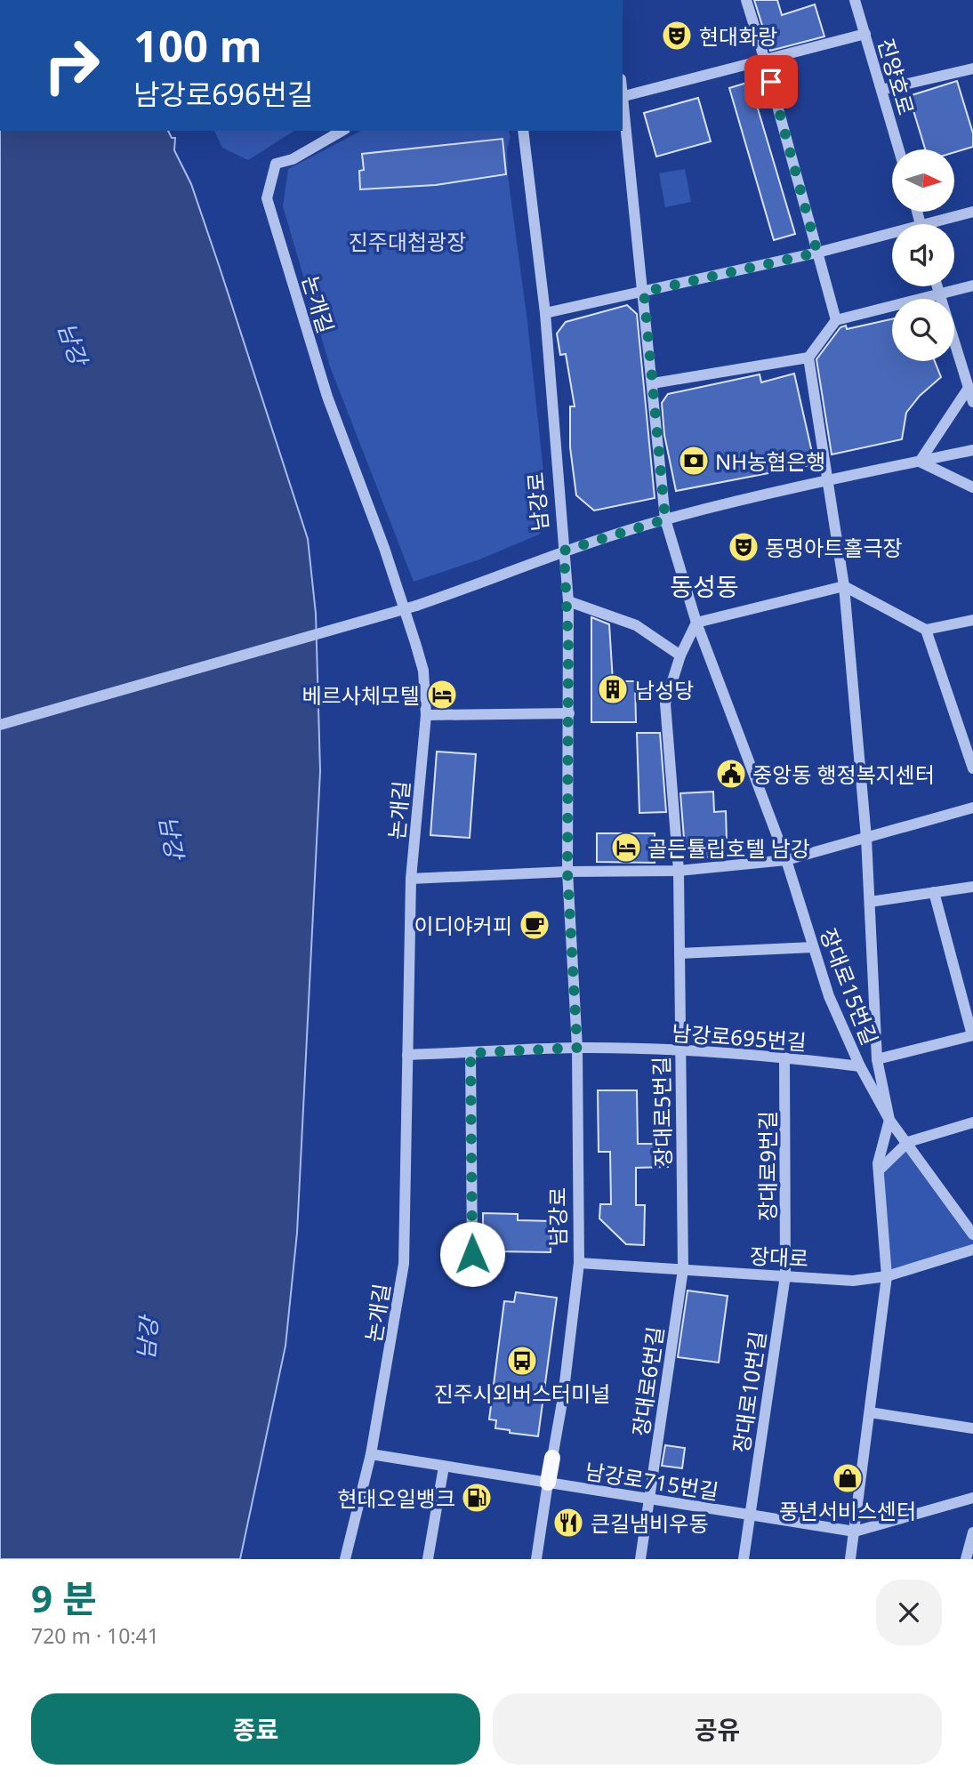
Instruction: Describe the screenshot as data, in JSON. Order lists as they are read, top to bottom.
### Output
{
  "streets": {
    "main road": ["남강로"],
    "street": [
      "진양호로",
      "논개길",
      "장대로15번길",
      "남강로695번길",
      "장대로5번길",
      "장대로9번길",
      "장대로",
      "장대로6번길",
      "장대로10번길",
      "남강로715번길"
    ]
  },
  "crossings": [
    ["논개길", "남강로695번길"],
    ["논개길", "남강로715번길"],
    ["남강로", "남강로695번길"],
    ["남강로", "장대로"],
    ["남강로", "남강로715번길"],
    ["장대로15번길", "남강로695번길"],
    ["장대로15번길", "장대로5번길"],
    ["남강로695번길", "장대로5번길"],
    ["남강로695번길", "장대로9번길"],
    ["장대로5번길", "장대로"],
    ["장대로5번길", "장대로6번길"],
    ["장대로9번길", "장대로"],
    ["장대로9번길", "장대로10번길"],
    ["장대로", "장대로6번길"],
    ["장대로", "장대로10번길"],
    ["장대로6번길", "남강로715번길"],
    ["장대로10번길", "남강로715번길"]
  ],
  "districts": ["동성동"],
  "water": ["남강"],
  "parks": ["진주대첩광장"],
  "places": {
    "theatre": ["현대화랑", "동명아트홀극장"],
    "bank": ["NH농협은행"],
    "building": ["남성당"],
    "hotel": ["베르사체모텔", "골든튤립호텔 남강"],
    "public building": ["중앙동 행정복지센터"],
    "cafe": ["이디야커피"],
    "bus stop": ["진주시외버스터미널"],
    "shop": ["풍년서비스센터"],
    "fuel station": ["현대오일뱅크"],
    "restaurant": ["큰길냄비우동"]
  },
  "north": "right",
  "page": {
    "turn": ["100 m", "남강로696번길"],
    "heading": ["9 분", "720 m · 10:41"],
    "buttons": ["종료", "공유"]
  }
}
